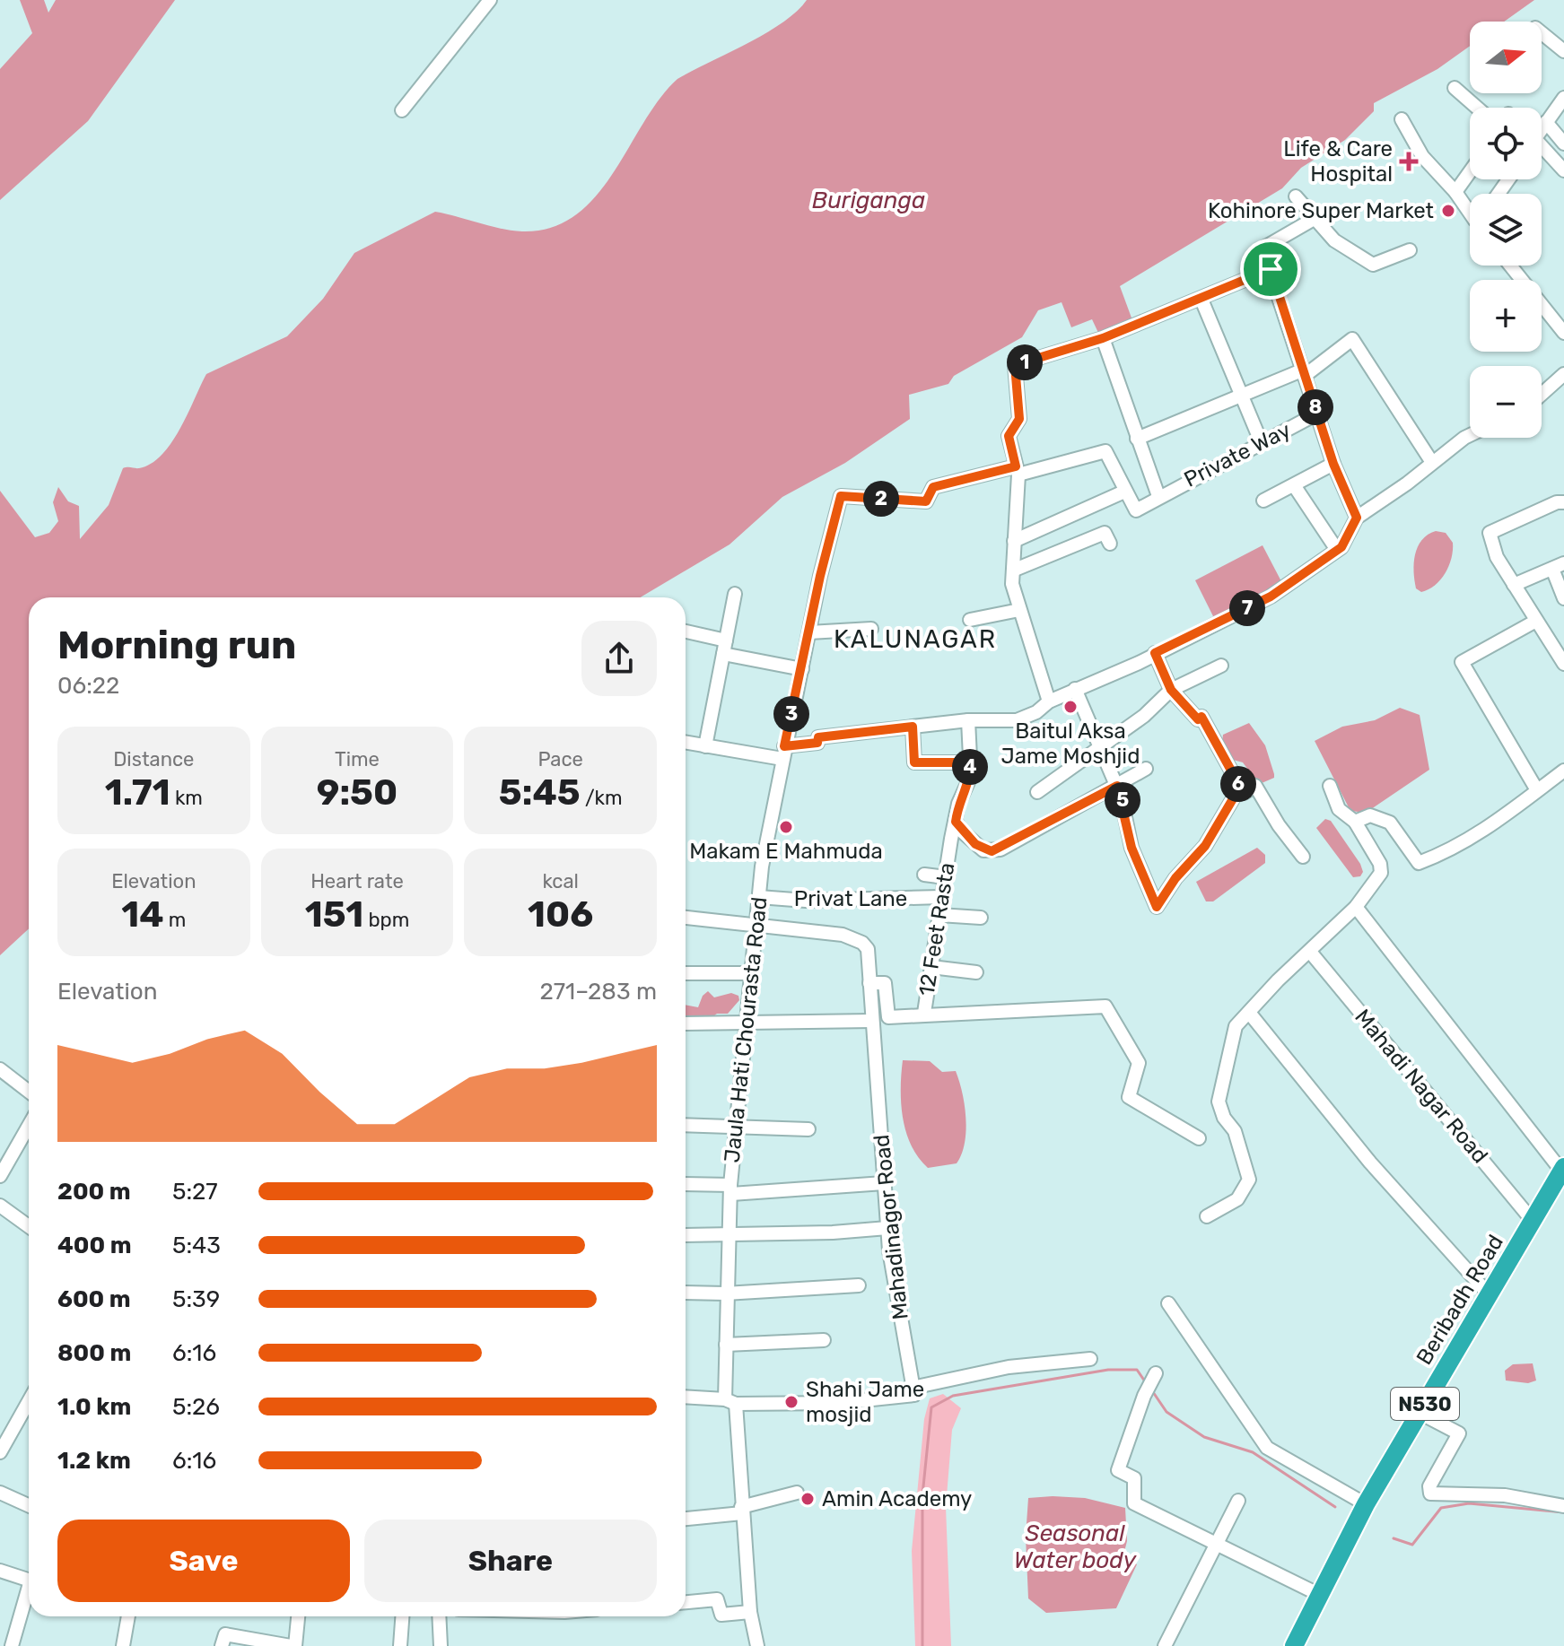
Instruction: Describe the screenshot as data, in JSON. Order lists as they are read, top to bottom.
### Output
{
  "streets": {
    "highway": ["Beribadh Road", "N530"],
    "street": [
      "Private Way",
      "Privat Lane",
      "12 Feet Rasta",
      "Jaula Hati Chourasta Road",
      "Mahadi Nagar Road",
      "Mahadinagor Road"
    ]
  },
  "crossings": [
    ["Privat Lane", "12 Feet Rasta"],
    ["Privat Lane", "Jaula Hati Chourasta Road"],
    ["Jaula Hati Chourasta Road", "Mahadinagor Road"],
    ["Mahadi Nagar Road", "Beribadh Road"]
  ],
  "districts": ["KALUNAGAR"],
  "water": ["Buriganga", "Seasonal Water body"],
  "places": {
    "health": ["Life & Care Hospital"],
    "other": [
      "Kohinore Super Market",
      "Baitul Aksa Jame Moshjid",
      "Makam E Mahmuda",
      "Shahi Jame mosjid",
      "Amin Academy"
    ]
  },
  "north": "right",
  "page": {
    "map_buttons": ["+", "−"],
    "pins": [
      "1",
      "8",
      "2",
      "7",
      "3",
      "4",
      "6",
      "5"
    ],
    "heading": ["Morning run", "06:22"],
    "stats": [
      ["Distance", "1.71 km"],
      ["Time", "9:50"],
      ["Pace", "5:45 /km"],
      ["Elevation", "14 m"],
      ["Heart rate", "151 bpm"],
      ["kcal", "106"]
    ],
    "chart": ["Elevation", "271–283 m"],
    "list": [
      {
        "name": "200 m",
        "note": "5:27"
      },
      {
        "name": "400 m",
        "note": "5:43"
      },
      {
        "name": "600 m",
        "note": "5:39"
      },
      {
        "name": "800 m",
        "note": "6:16"
      },
      {
        "name": "1.0 km",
        "note": "5:26"
      },
      {
        "name": "1.2 km",
        "note": "6:16"
      }
    ],
    "buttons": ["Save", "Share"]
  }
}
